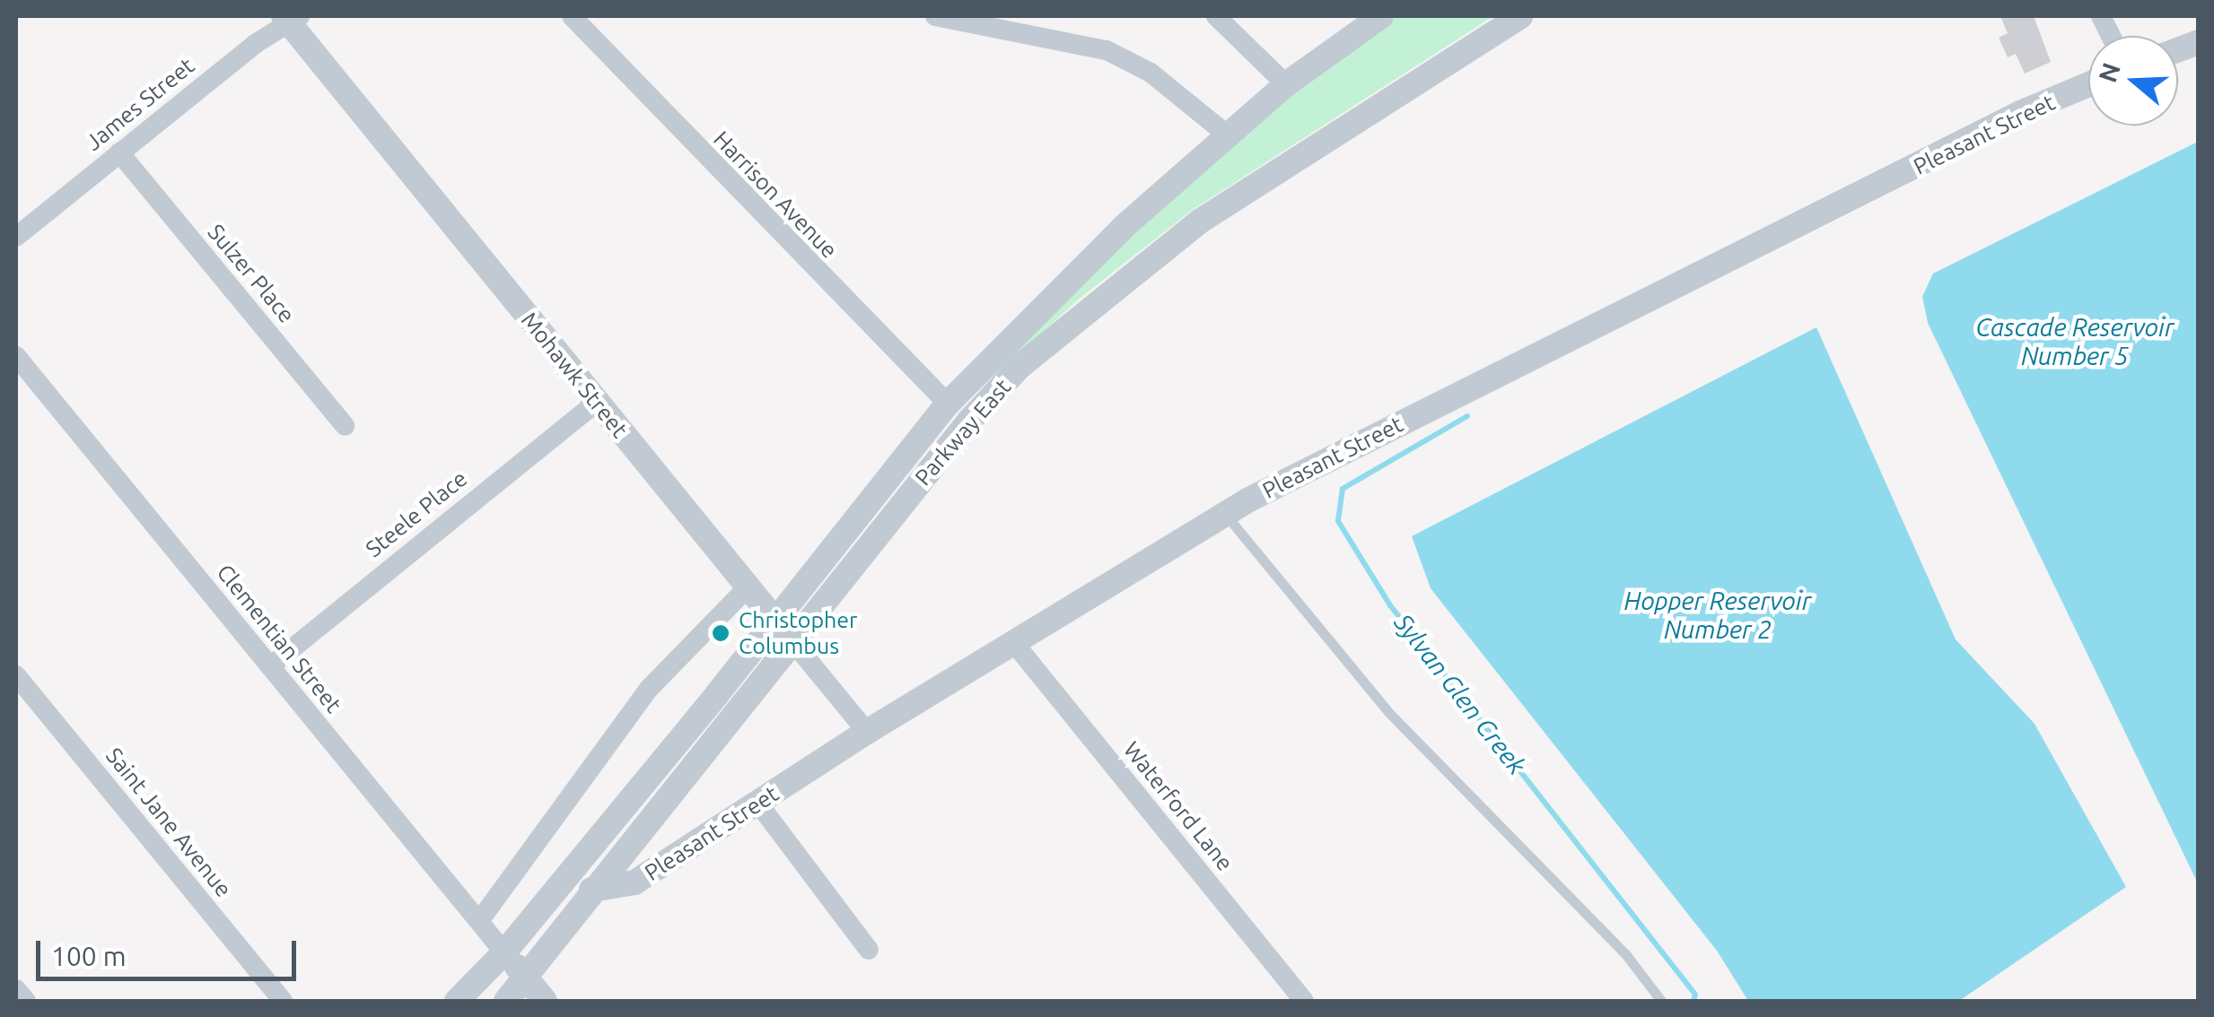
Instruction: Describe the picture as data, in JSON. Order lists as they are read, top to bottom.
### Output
{
  "streets": {
    "street": [
      "James Street",
      "Pleasant Street",
      "Harrison Avenue",
      "Sulzer Place",
      "Mohawk Street",
      "Parkway East",
      "Steele Place",
      "Clementian Street",
      "Waterford Lane",
      "Saint Jane Avenue"
    ]
  },
  "crossings": [
    ["James Street", "Sulzer Place"],
    ["James Street", "Mohawk Street"],
    ["Pleasant Street", "Mohawk Street"],
    ["Pleasant Street", "Parkway East"],
    ["Pleasant Street", "Waterford Lane"],
    ["Harrison Avenue", "Parkway East"],
    ["Mohawk Street", "Parkway East"],
    ["Mohawk Street", "Steele Place"],
    ["Parkway East", "Clementian Street"],
    ["Steele Place", "Clementian Street"]
  ],
  "water": ["Cascade Reservoir Number 5", "Hopper Reservoir Number 2", "Sylvan Glen Creek"],
  "places": ["Christopher Columbus"],
  "scale_bar": "100 m",
  "north": "left"
}
